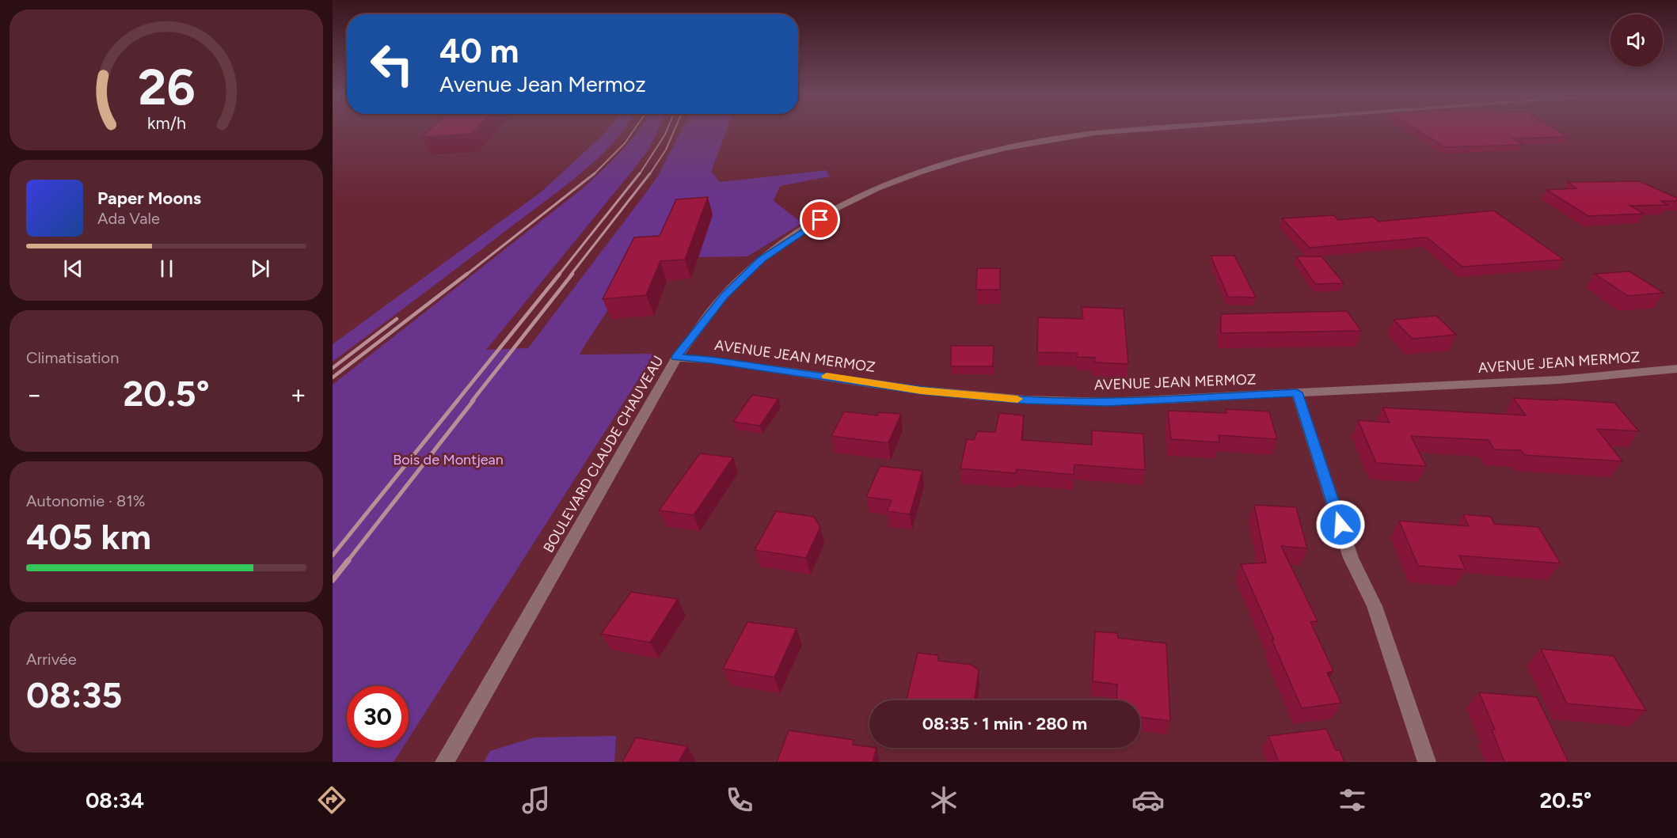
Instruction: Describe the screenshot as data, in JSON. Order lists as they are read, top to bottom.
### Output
{
  "streets": {
    "street": ["AVENUE JEAN MERMOZ", "BOULEVARD CLAUDE CHAUVEAU"]
  },
  "crossings": [
    ["AVENUE JEAN MERMOZ", "BOULEVARD CLAUDE CHAUVEAU"]
  ],
  "parks": ["Bois de Montjean"],
  "page": {
    "turn": ["40 m", "Avenue Jean Mermoz"],
    "song": ["Paper Moons", "Ada Vale"],
    "tile": [
      "Climatisation",
      ["Autonomie · 81%", "405 km"],
      ["Arrivée", "08:35"]
    ],
    "heat": ["−", "20.5°", "+"],
    "limit": "30",
    "trip": "08:35 · 1 min · 280 m",
    "tabs": ["08:34", "20.5°"],
    "gauge": ["26", "km/h"]
  }
}
